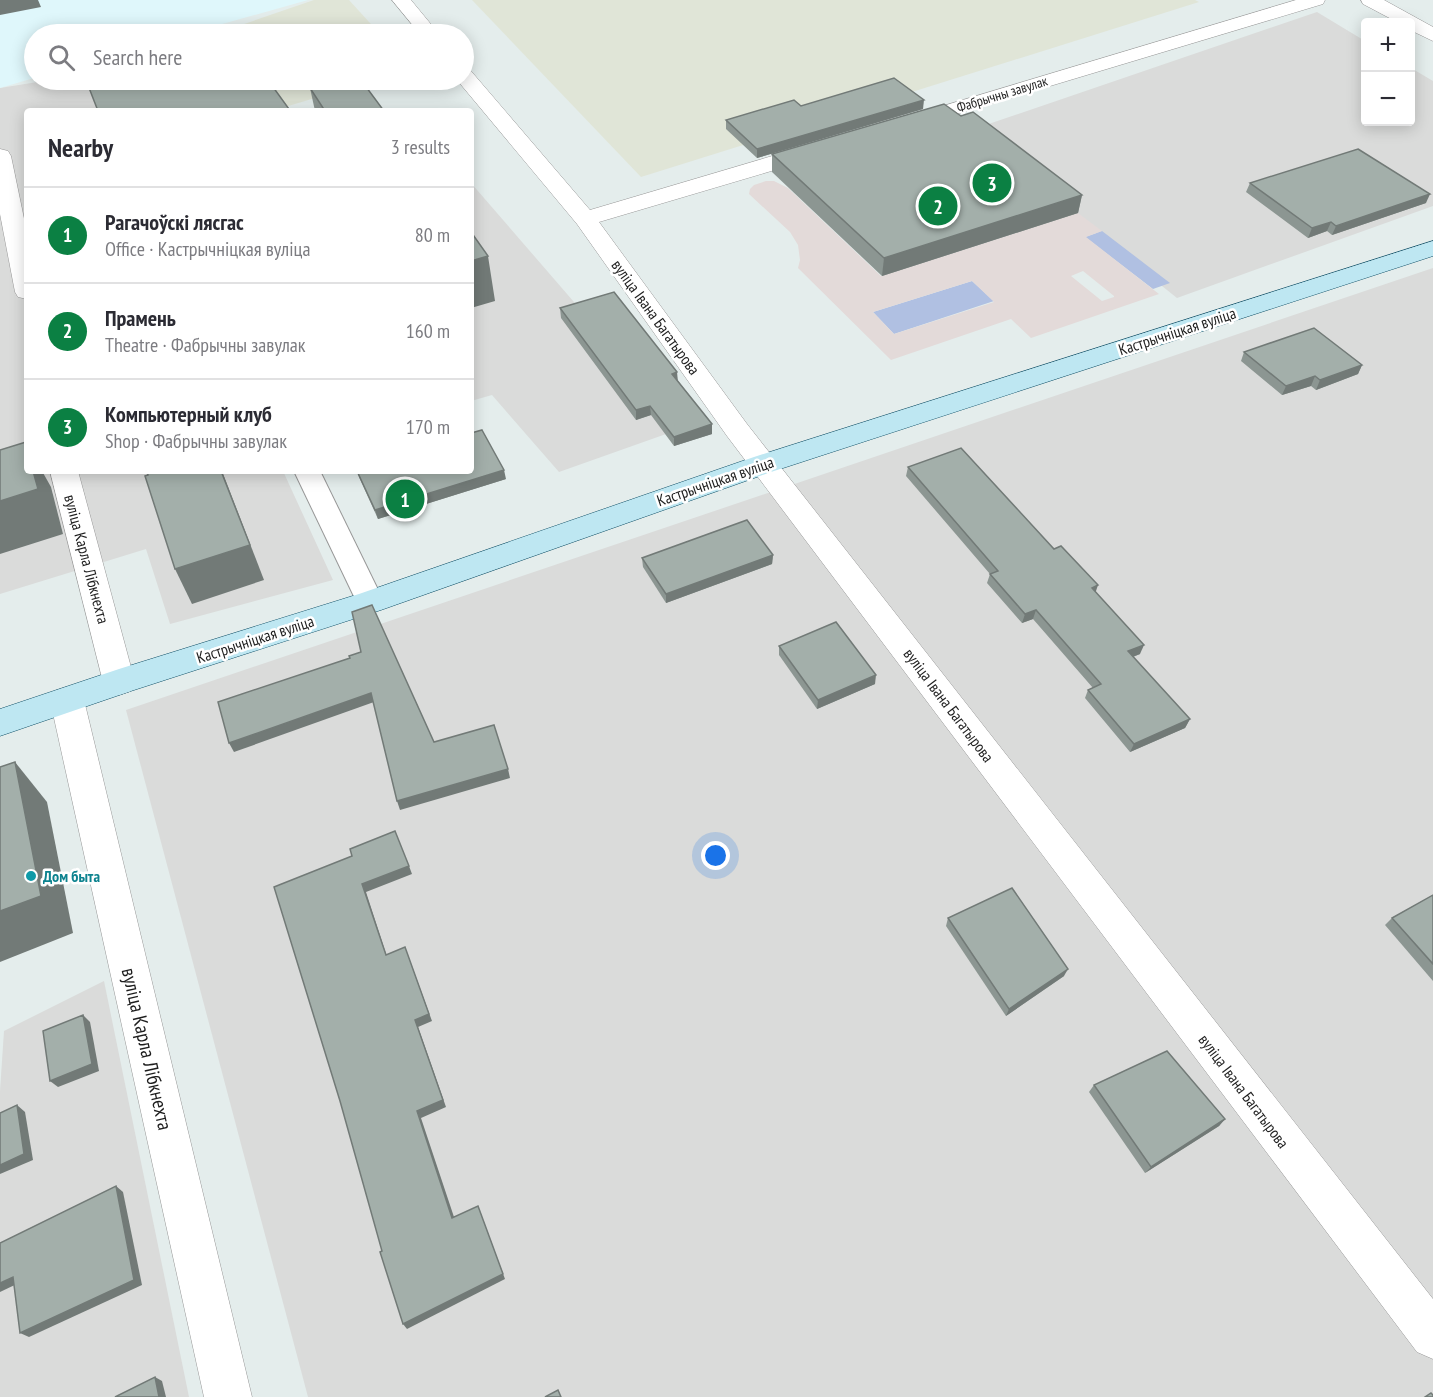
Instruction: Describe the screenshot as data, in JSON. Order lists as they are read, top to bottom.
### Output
{
  "streets": {
    "main road": ["Кастрычніцкая вуліца"],
    "street": ["Фабрычны завулак", "вуліца Івана Багатырова", "вуліца Карла Лібкнехта"]
  },
  "crossings": [
    ["вуліца Івана Багатырова", "Кастрычніцкая вуліца"],
    ["Кастрычніцкая вуліца", "вуліца Карла Лібкнехта"]
  ],
  "places": ["Дом быта"],
  "page": {
    "map_buttons": ["+", "−"],
    "search": "Search here",
    "heading": ["Nearby", "3 results"],
    "pins": ["3", "2", "1"],
    "list": [
      {
        "mark": "1",
        "name": "Рагачоўскі лясгас",
        "note": "Office · Кастрычніцкая вуліца",
        "value": "80 m"
      },
      {
        "mark": "2",
        "name": "Прамень",
        "note": "Theatre · Фабрычны завулак",
        "value": "160 m"
      },
      {
        "mark": "3",
        "name": "Компьютерный клуб",
        "note": "Shop · Фабрычны завулак",
        "value": "170 m"
      }
    ]
  }
}
